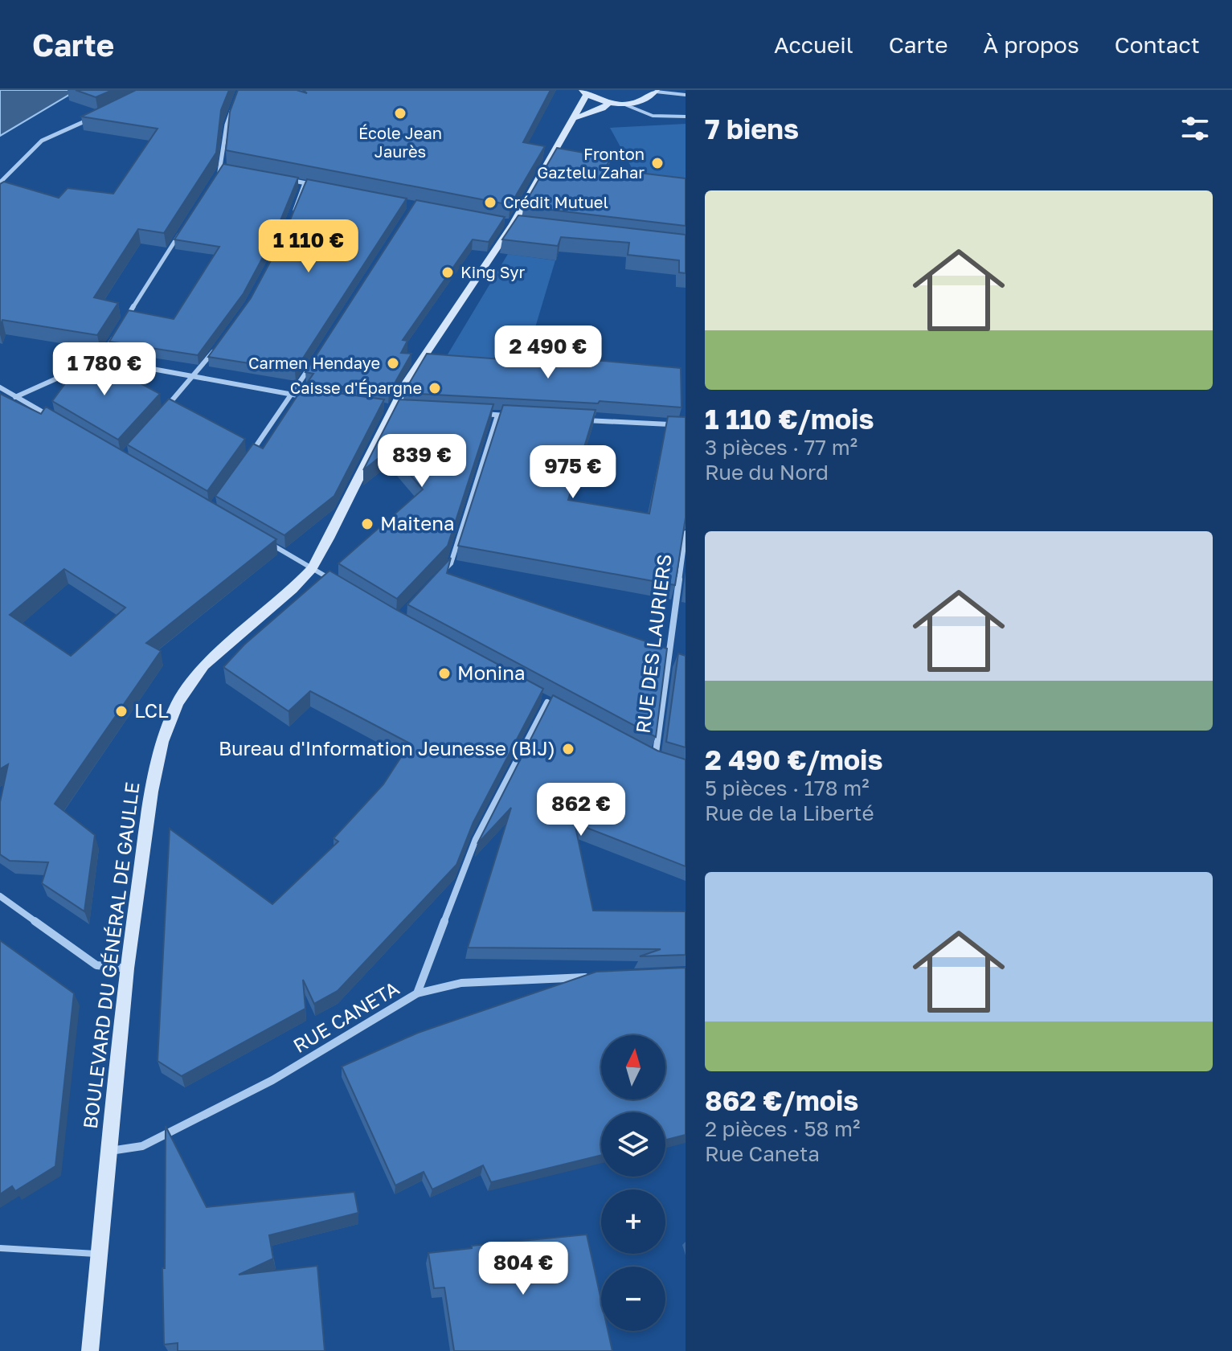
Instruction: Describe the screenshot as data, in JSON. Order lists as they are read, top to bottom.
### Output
{
  "streets": {
    "main road": ["BOULEVARD DU GÉNÉRAL DE GAULLE"],
    "street": ["RUE DES LAURIERS", "RUE CANETA"]
  },
  "crossings": [
    ["BOULEVARD DU GÉNÉRAL DE GAULLE", "RUE CANETA"]
  ],
  "places": [
    "École Jean Jaurès",
    "Fronton Gaztelu Zahar",
    "Crédit Mutuel",
    "King Syr",
    "Carmen Hendaye",
    "Caisse d'Épargne",
    "Maitena",
    "Monina",
    "LCL",
    "Bureau d'Information Jeunesse (BIJ)"
  ],
  "north": "top",
  "page": {
    "header": "Carte",
    "nav": [
      "Accueil",
      "Carte",
      "À propos",
      "Contact"
    ],
    "heading": "7 biens",
    "list": [
      {
        "name": "1 110 €/mois",
        "note": "3 pièces · 77 m² · Rue du Nord"
      },
      {
        "name": "2 490 €/mois",
        "note": "5 pièces · 178 m² · Rue de la Liberté"
      },
      {
        "name": "862 €/mois",
        "note": "2 pièces · 58 m² · Rue Caneta"
      }
    ],
    "price": [
      "1 110 €",
      "2 490 €",
      "1 780 €",
      "839 €",
      "975 €",
      "862 €",
      "804 €"
    ],
    "map_buttons": ["+", "−"]
  }
}
